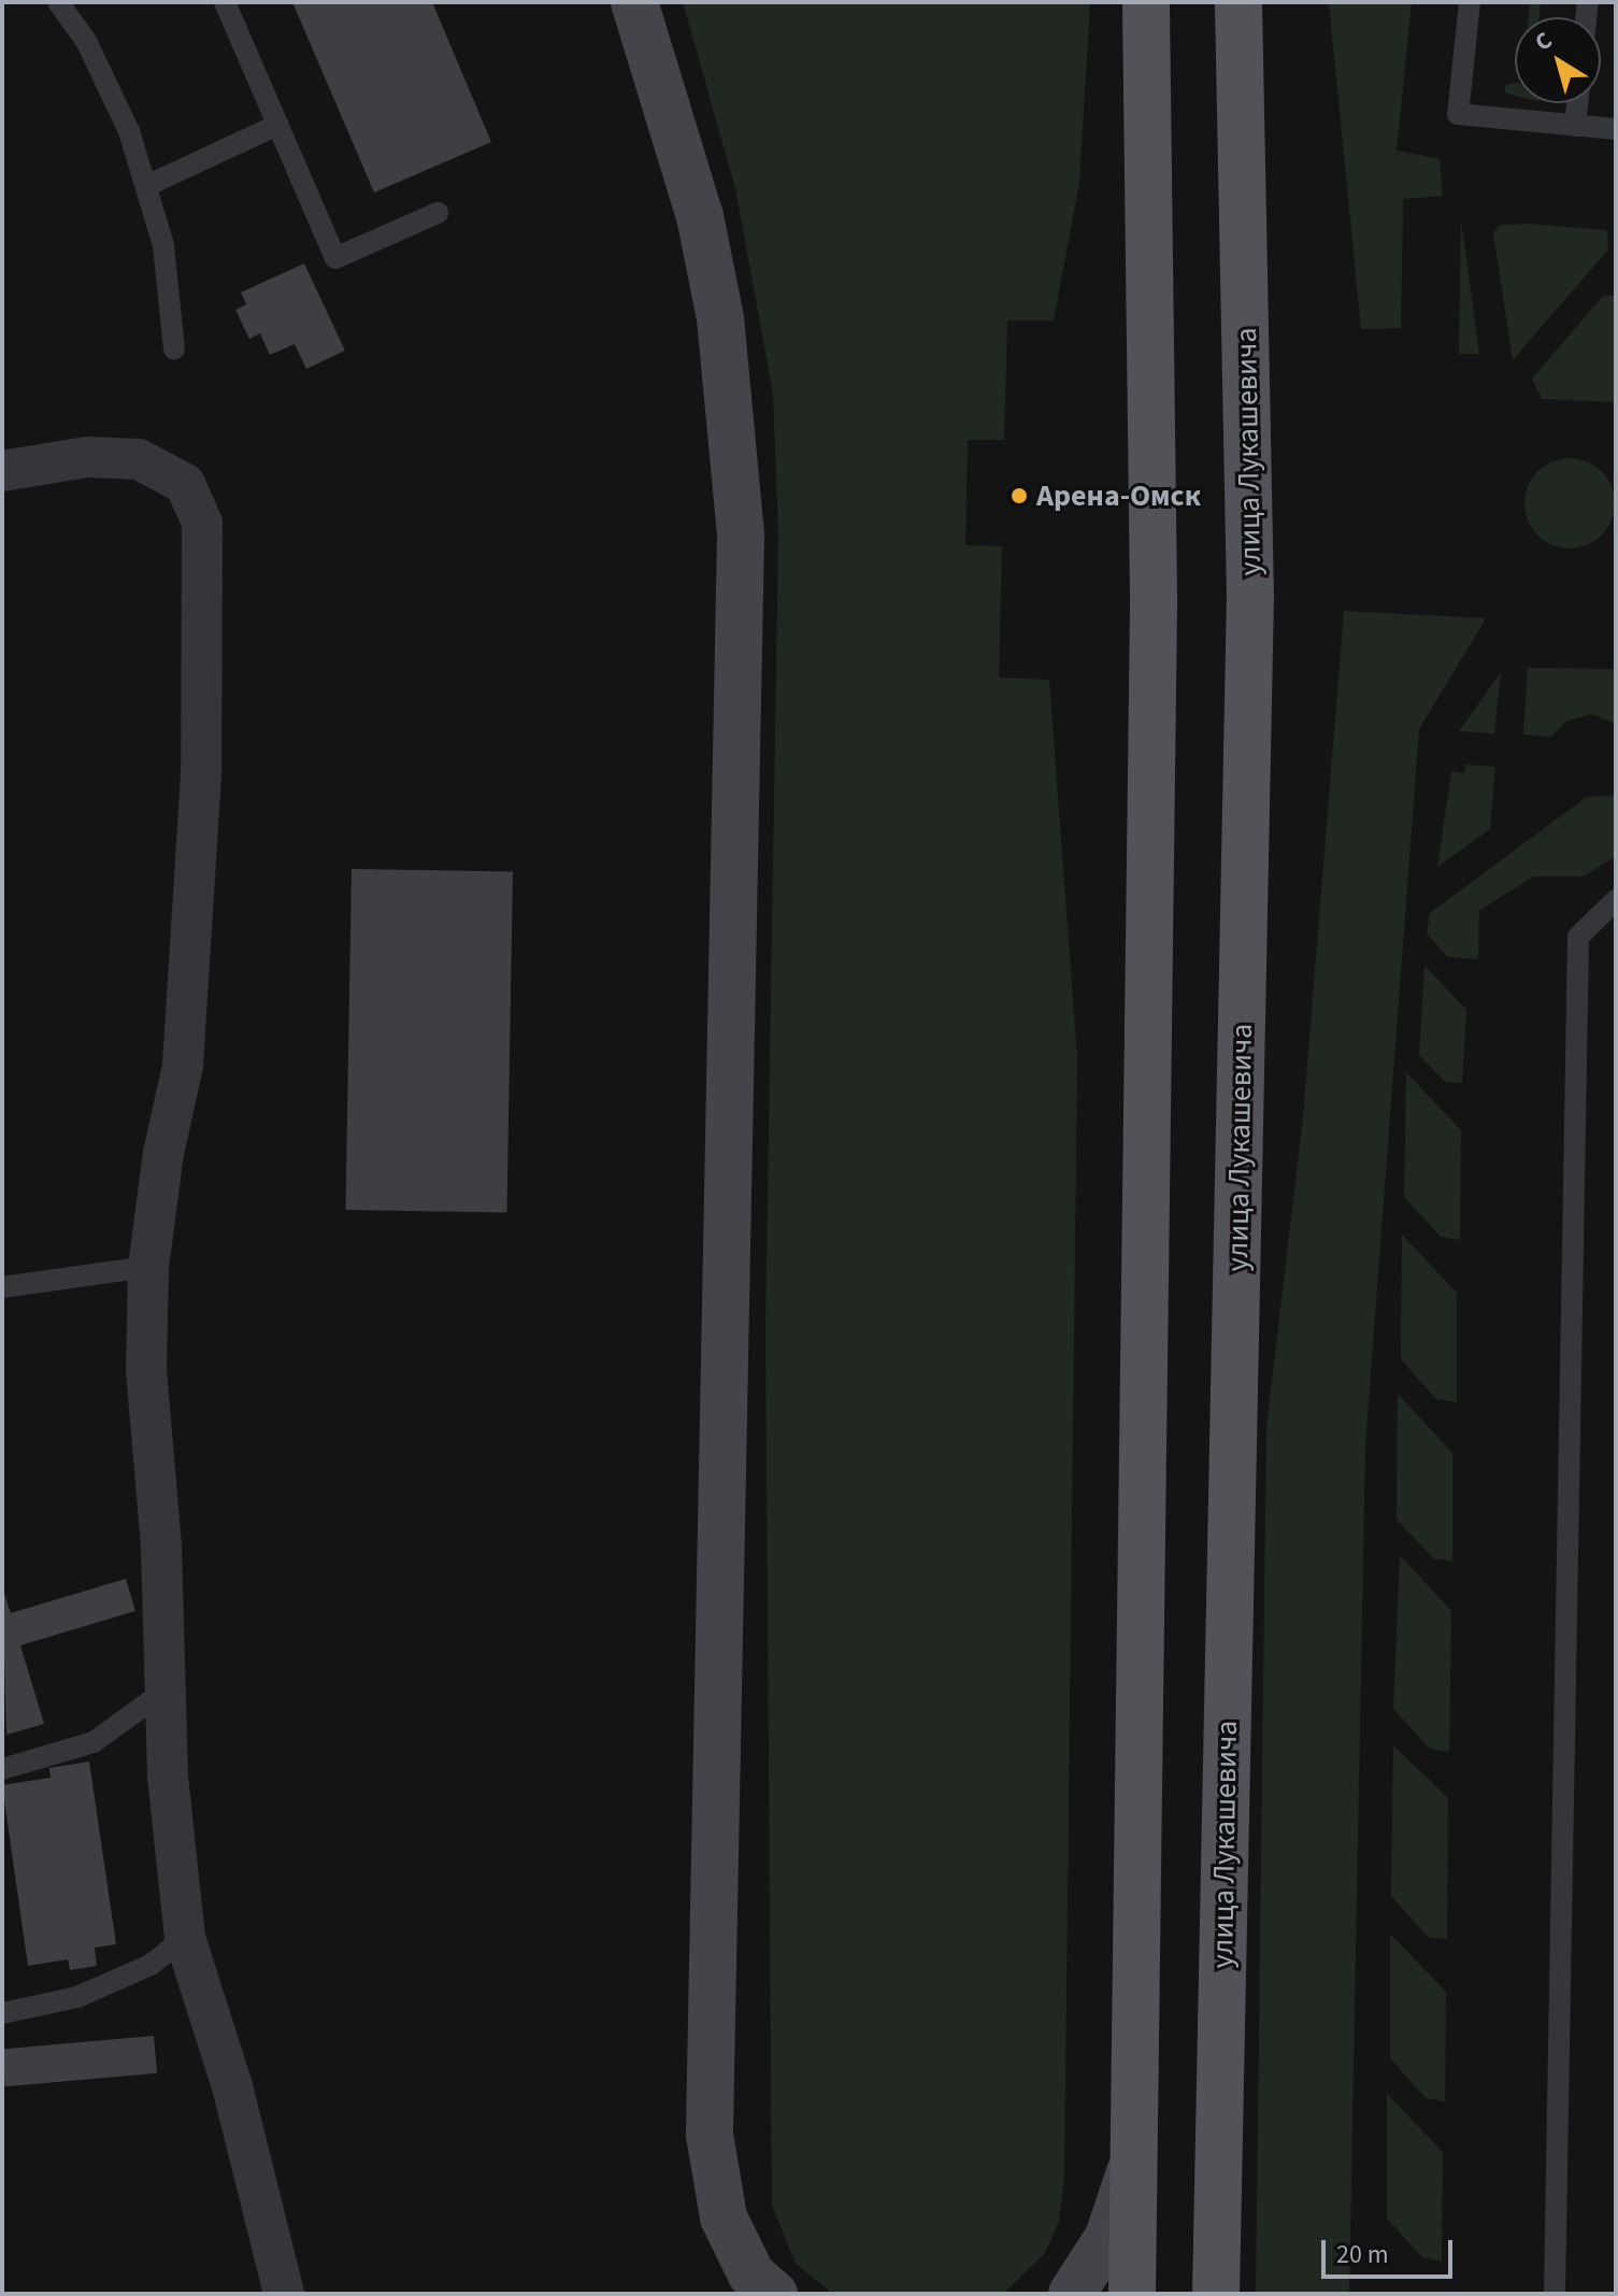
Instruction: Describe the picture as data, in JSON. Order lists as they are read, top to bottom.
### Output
{
  "streets": {
    "main road": ["улица Лукашевича"]
  },
  "places": ["Арена-Омск"],
  "scale_bar": "20 m",
  "north": "top left"
}
